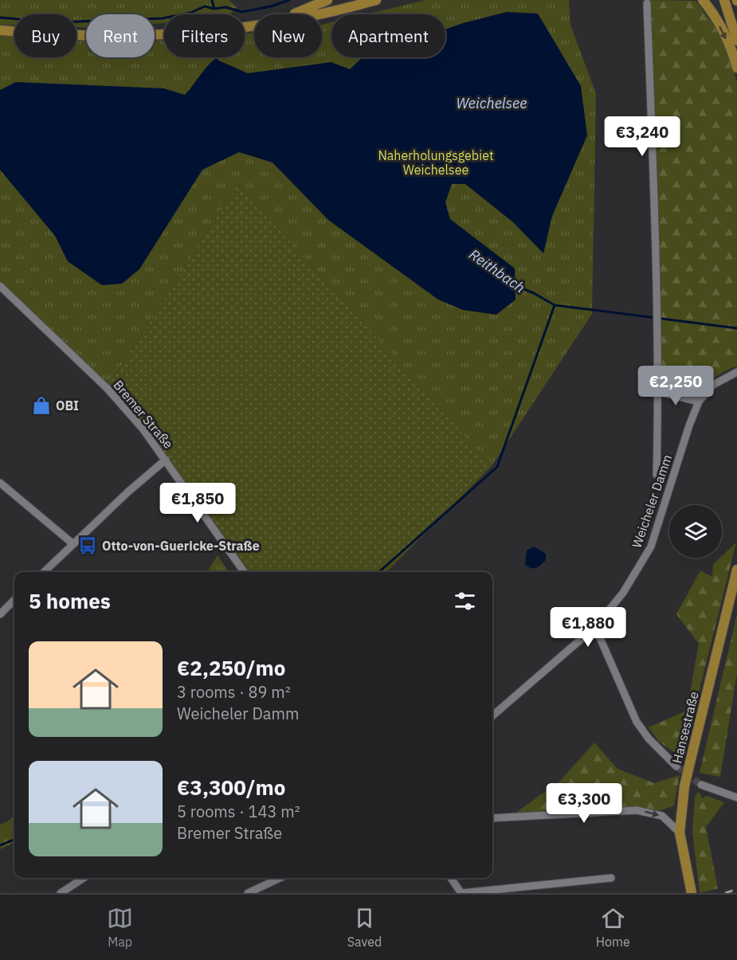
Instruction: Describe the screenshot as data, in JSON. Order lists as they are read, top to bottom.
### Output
{
  "streets": {
    "main road": ["Hansestraße"],
    "street": ["Bremer Straße", "Weicheler Damm"]
  },
  "water": ["Weichelsee", "Reithbach"],
  "parks": ["Naherholungsgebiet Weichelsee"],
  "places": {
    "shop": ["OBI"],
    "bus stop": ["Otto-von-Guericke-Straße"]
  },
  "page": {
    "chip": [
      "Buy",
      "Rent",
      "Filters",
      "New",
      "Apartment"
    ],
    "price": [
      "€3,240",
      "€2,250",
      "€1,850",
      "€1,880",
      "€3,300"
    ],
    "heading": "5 homes",
    "list": [
      {
        "name": "€2,250/mo",
        "note": "3 rooms · 89 m² · Weicheler Damm"
      },
      {
        "name": "€3,300/mo",
        "note": "5 rooms · 143 m² · Bremer Straße"
      }
    ],
    "tabs": ["Map", "Saved", "Home"]
  }
}
